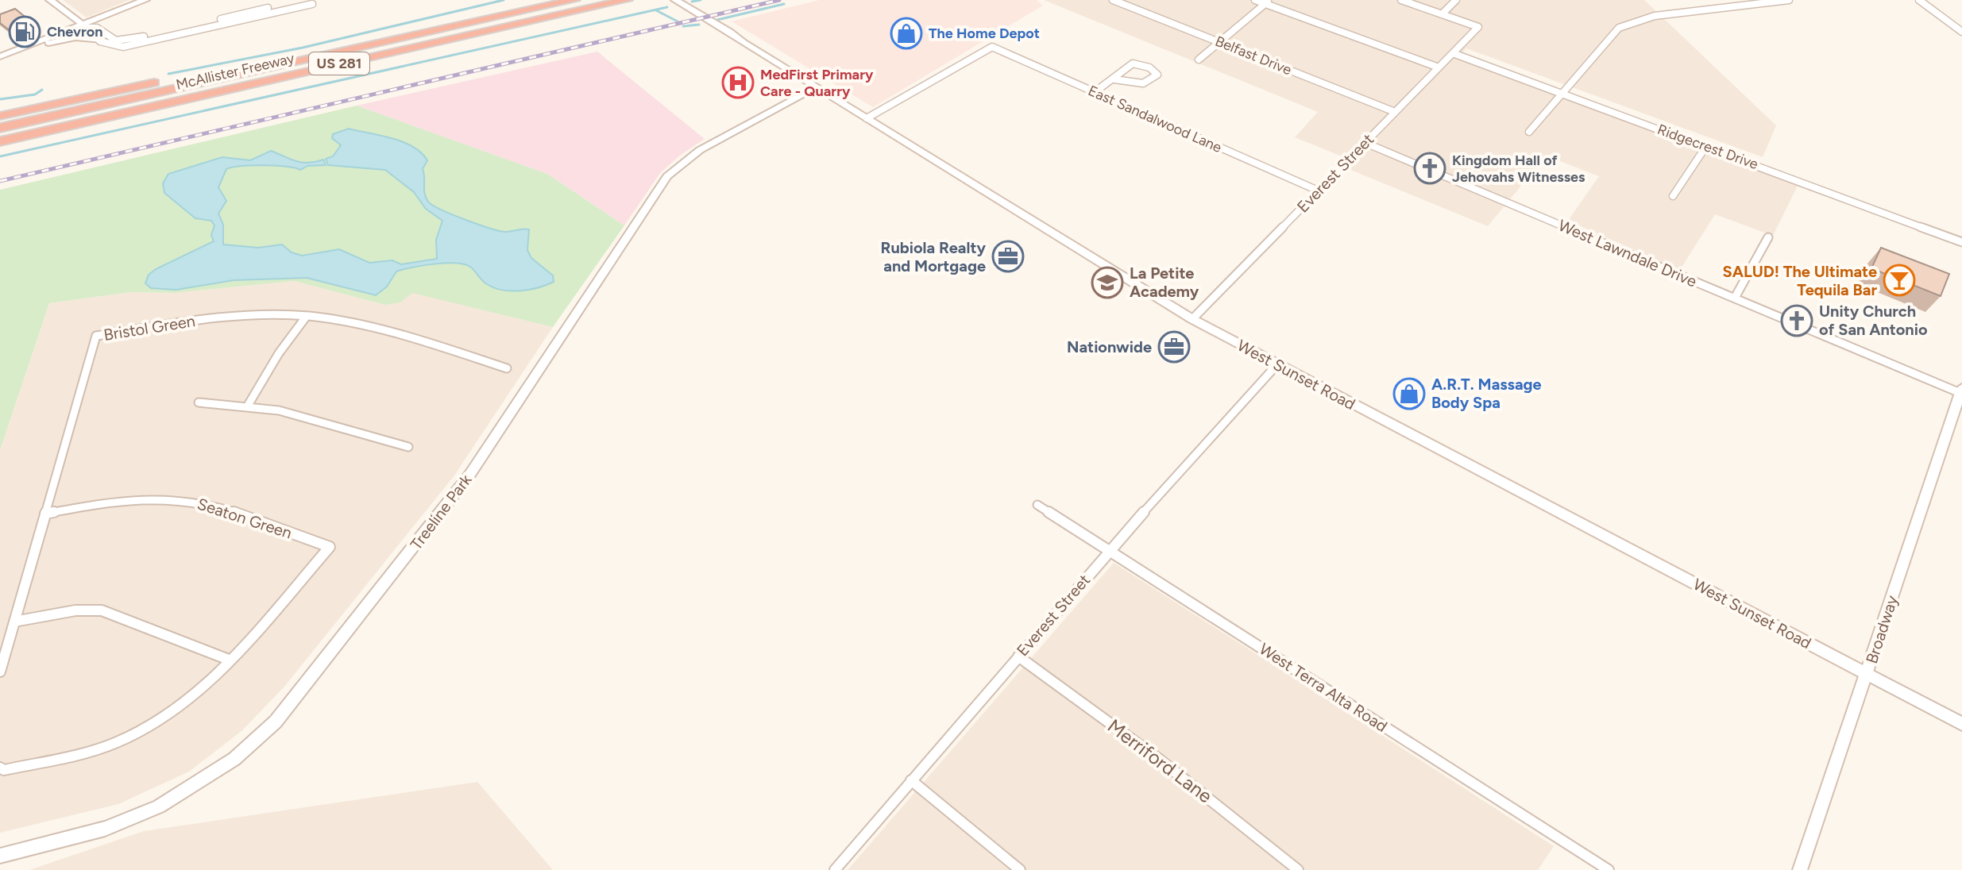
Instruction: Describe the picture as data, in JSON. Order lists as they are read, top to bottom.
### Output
{
  "streets": {
    "highway": ["US 281", "McAllister Freeway"],
    "main road": ["West Sunset Road", "Treeline Park", "Broadway"],
    "street": [
      "Belfast Drive",
      "East Sandalwood Lane",
      "Ridgecrest Drive",
      "Everest Street",
      "West Lawndale Drive",
      "Bristol Green",
      "Seaton Green",
      "West Terra Alta Road",
      "Merriford Lane"
    ]
  },
  "crossings": [
    ["Belfast Drive", "Everest Street"],
    ["East Sandalwood Lane", "Everest Street"],
    ["East Sandalwood Lane", "West Sunset Road"],
    ["Ridgecrest Drive", "Everest Street"],
    ["Everest Street", "West Lawndale Drive"],
    ["Everest Street", "West Sunset Road"],
    ["Everest Street", "West Terra Alta Road"],
    ["Everest Street", "Merriford Lane"],
    ["West Lawndale Drive", "Broadway"],
    ["Bristol Green", "Seaton Green"],
    ["West Sunset Road", "Treeline Park"],
    ["West Sunset Road", "Broadway"]
  ],
  "places": {
    "fuel station": ["Chevron"],
    "shop": ["The Home Depot", "A.R.T. Massage Body Spa"],
    "hospital": ["MedFirst Primary Care - Quarry"],
    "church": ["Kingdom Hall of Jehovahs Witnesses", "Unity Church of San Antonio"],
    "office": ["Rubiola Realty and Mortgage", "Nationwide"],
    "bar": ["SALUD! The Ultimate Tequila Bar"],
    "school or university": ["La Petite Academy"]
  }
}
